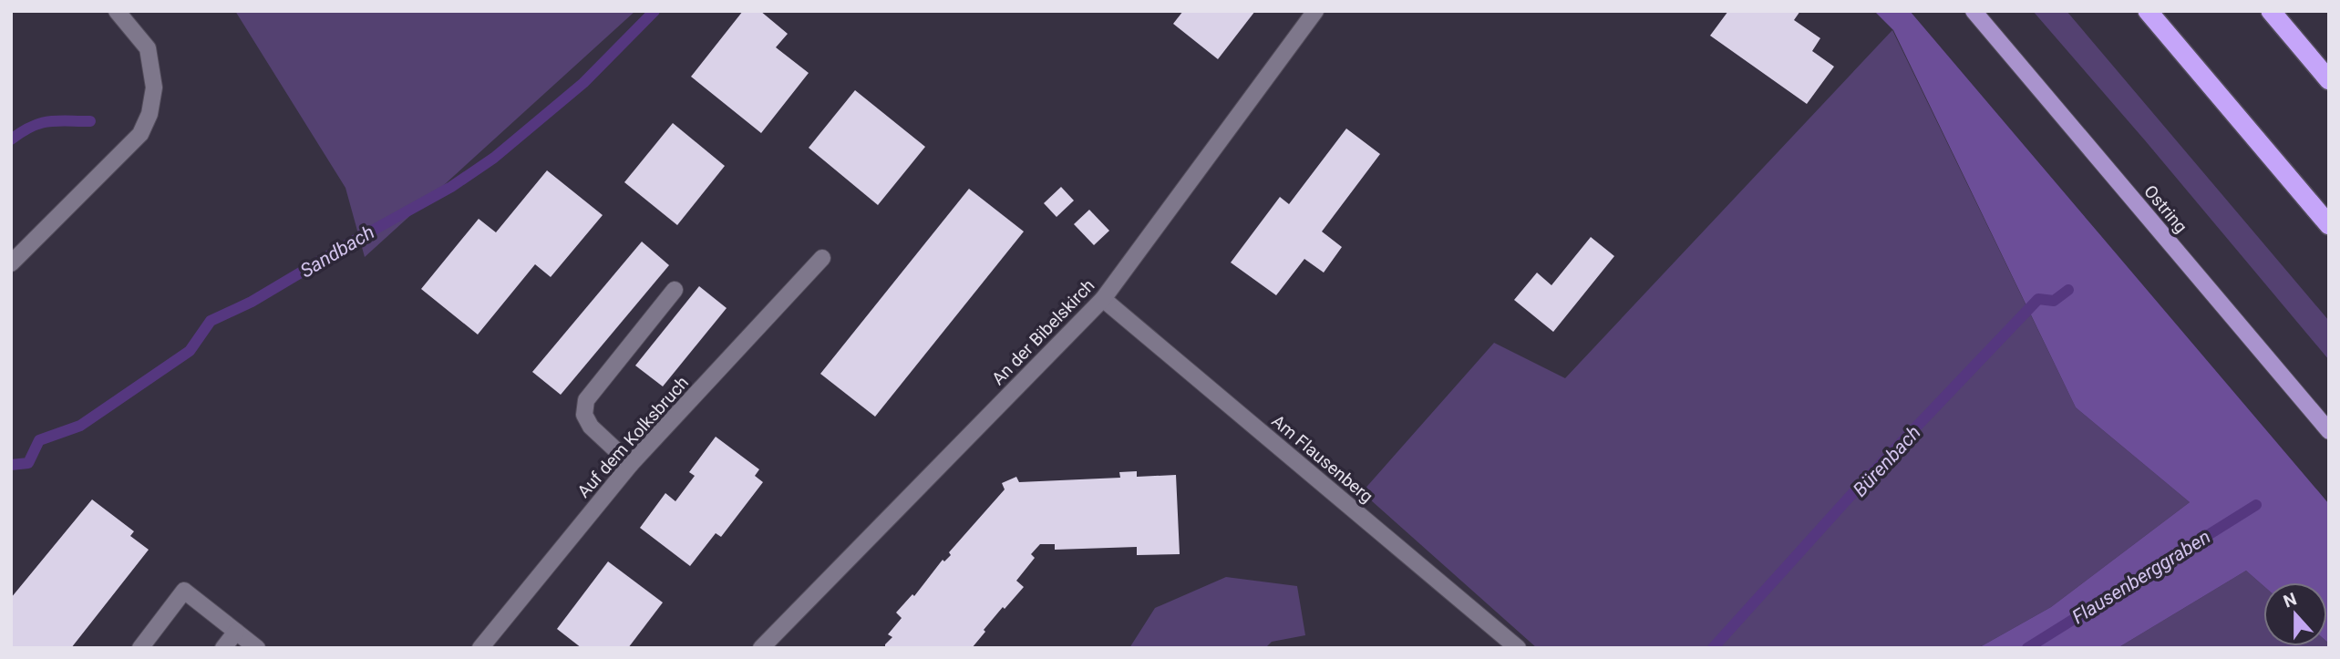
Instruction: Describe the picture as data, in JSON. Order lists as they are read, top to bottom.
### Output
{
  "streets": {
    "main road": ["Ostring"],
    "street": ["An der Bibelskirch", "Auf dem Kolksbruch", "Am Flausenberg"]
  },
  "crossings": [
    ["An der Bibelskirch", "Am Flausenberg"]
  ],
  "water": ["Sandbach", "Bürenbach", "Flausenberggraben"],
  "north": "top"
}
